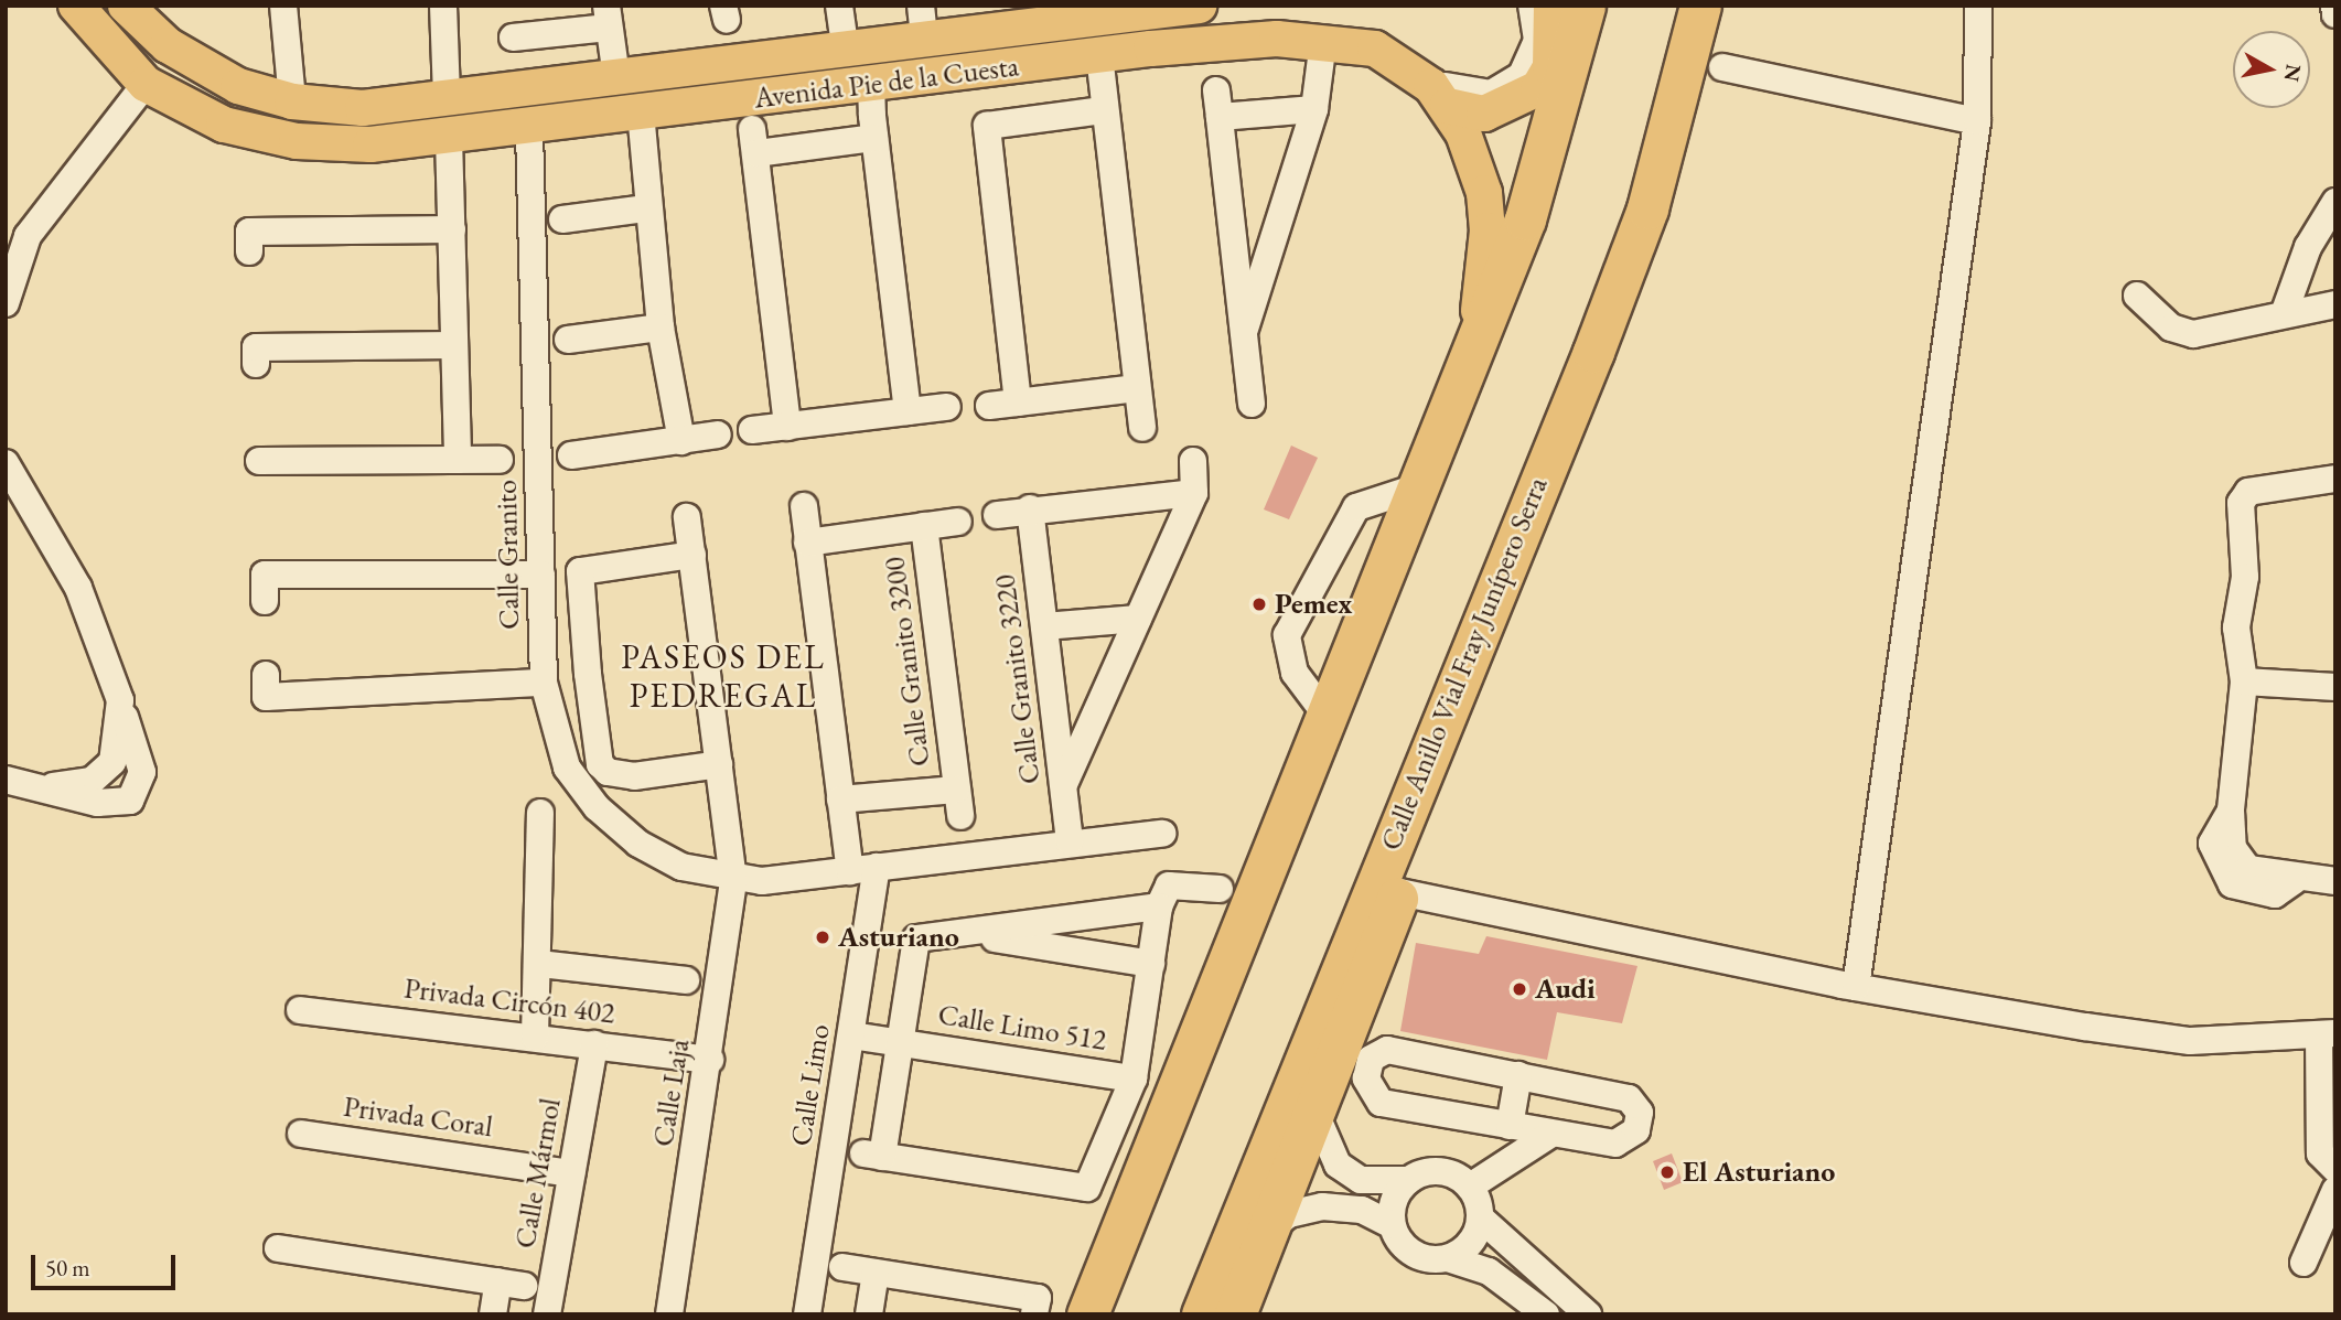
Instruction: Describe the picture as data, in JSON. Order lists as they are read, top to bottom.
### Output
{
  "streets": {
    "highway": ["Calle Anillo Vial Fray Junípero Serra"],
    "main road": ["Avenida Pie de la Cuesta"],
    "street": [
      "Calle Granito",
      "Calle Granito 3200",
      "Calle Granito 3220",
      "Privada Circón 402",
      "Calle Limo 512",
      "Calle Limo",
      "Calle Laja",
      "Privada Coral",
      "Calle Mármol"
    ]
  },
  "crossings": [
    ["Avenida Pie de la Cuesta", "Calle Granito"],
    ["Calle Granito", "Calle Granito 3220"],
    ["Calle Granito", "Calle Limo"],
    ["Calle Granito", "Calle Laja"],
    ["Privada Circón 402", "Calle Laja"],
    ["Privada Circón 402", "Calle Mármol"],
    ["Calle Limo 512", "Calle Limo"],
    ["Privada Coral", "Calle Mármol"]
  ],
  "districts": ["PASEOS DEL PEDREGAL"],
  "places": [
    "Pemex",
    "Asturiano",
    "Audi",
    "El Asturiano"
  ],
  "scale_bar": "50 m",
  "north": "right"
}
